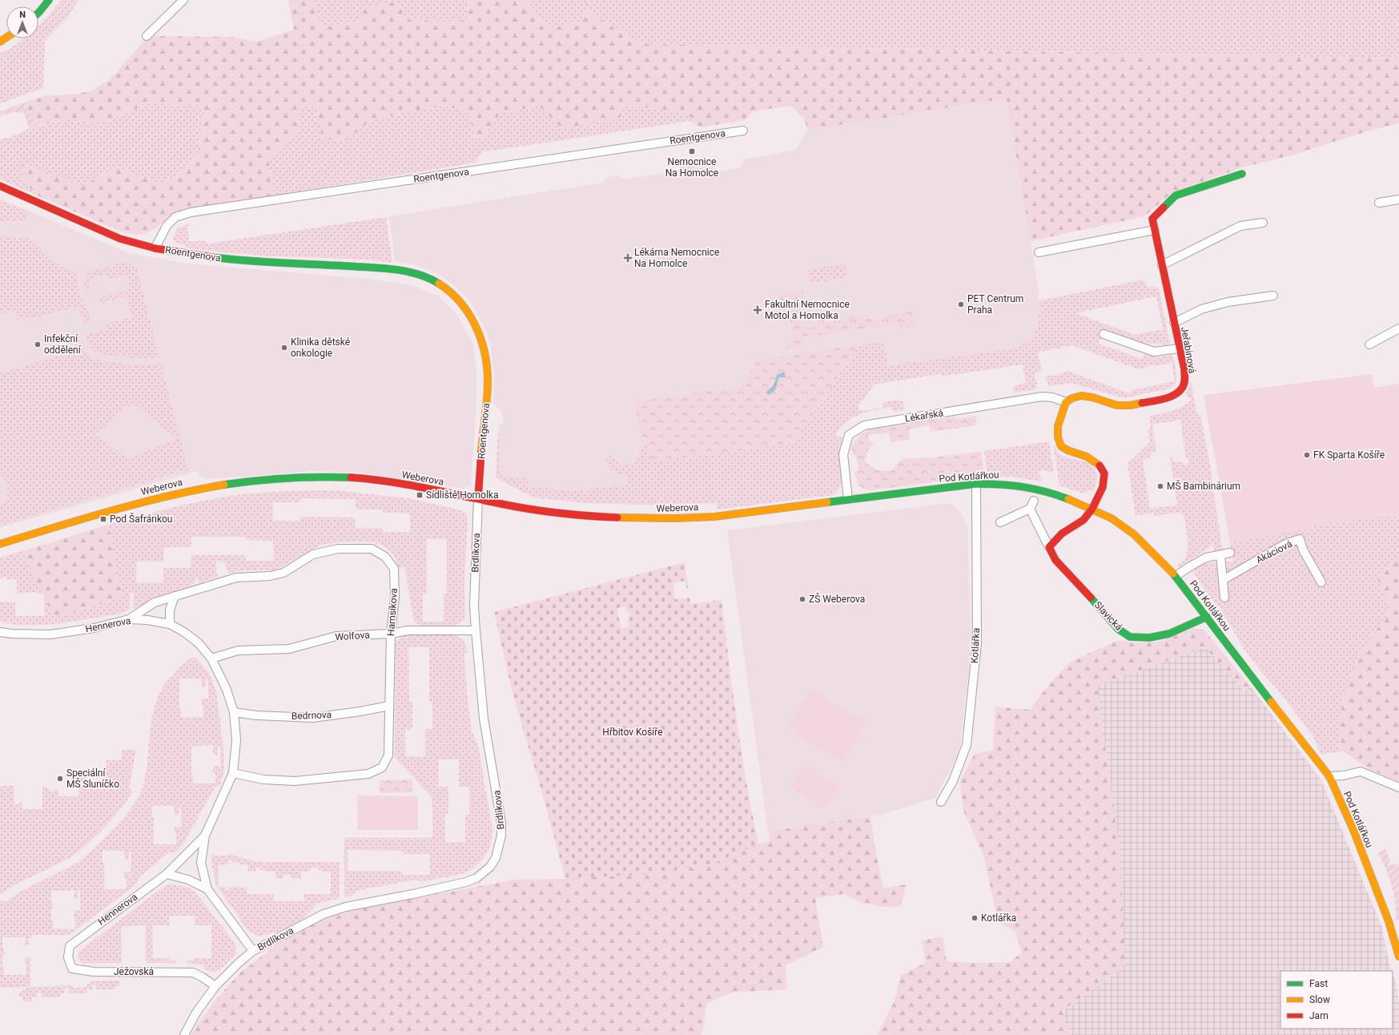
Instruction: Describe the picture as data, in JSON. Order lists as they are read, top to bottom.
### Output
{
  "streets": {
    "street": [
      "Roentgenova",
      "Jeřabinová",
      "Lékařská",
      "Pod Kotlářkou",
      "Weberova",
      "Akáciová",
      "Brdlíkova",
      "Hamsíkova",
      "Slavická",
      "Hennerova",
      "Wolfova",
      "Kotlářka",
      "Bedrnova",
      "Ježovská"
    ]
  },
  "crossings": [
    ["Roentgenova", "Weberova"],
    ["Roentgenova", "Brdlíkova"],
    ["Jeřabinová", "Lékařská"],
    ["Lékařská", "Pod Kotlářkou"],
    ["Lékařská", "Weberova"],
    ["Pod Kotlářkou", "Weberova"],
    ["Pod Kotlářkou", "Slavická"],
    ["Pod Kotlářkou", "Kotlářka"],
    ["Weberova", "Brdlíkova"],
    ["Brdlíkova", "Hennerova"],
    ["Brdlíkova", "Wolfova"],
    ["Brdlíkova", "Ježovská"],
    ["Hamsíkova", "Hennerova"],
    ["Hamsíkova", "Wolfova"],
    ["Hamsíkova", "Bedrnova"],
    ["Hennerova", "Wolfova"],
    ["Hennerova", "Bedrnova"],
    ["Hennerova", "Ježovská"]
  ],
  "parks": ["Hřbitov Košíře"],
  "places": {
    "transit": ["Nemocnice Na Homolce", "Sídliště Homolka", "Pod Šafránkou"],
    "health": ["Lékárna Nemocnice Na Homolce", "Fakultní Nemocnice Motol a Homolka"],
    "other": [
      "PET Centrum Praha",
      "Infekční oddělení",
      "Klinika dětské onkologie",
      "FK Sparta Košíře",
      "MŠ Bambinárium",
      "ZŠ Weberova",
      "Speciální MŠ Sluníčko",
      "Kotlářka"
    ]
  },
  "legend": ["Fast", "Slow", "Jam"],
  "north": "top"
}
